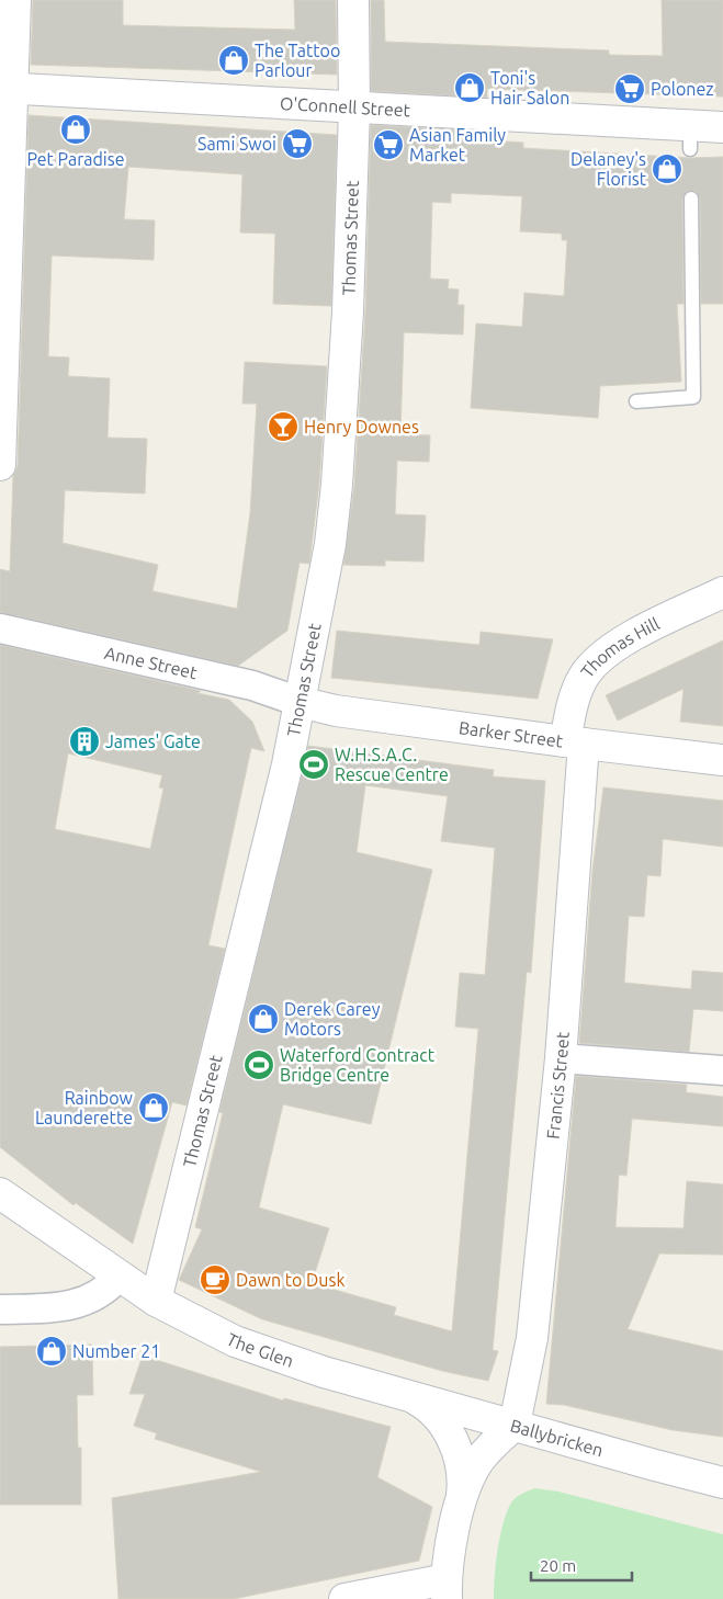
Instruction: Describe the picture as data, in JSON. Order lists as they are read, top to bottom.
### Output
{
  "streets": {
    "street": [
      "O'Connell Street",
      "Thomas Street",
      "Thomas Hill",
      "Anne Street",
      "Barker Street",
      "Francis Street",
      "The Glen",
      "Ballybricken"
    ]
  },
  "crossings": [
    ["O'Connell Street", "Thomas Street"],
    ["Thomas Street", "Anne Street"],
    ["Thomas Street", "Barker Street"],
    ["Thomas Street", "The Glen"],
    ["Thomas Hill", "Barker Street"],
    ["Thomas Hill", "Francis Street"],
    ["Anne Street", "Barker Street"],
    ["Barker Street", "Francis Street"],
    ["Francis Street", "The Glen"],
    ["Francis Street", "Ballybricken"],
    ["The Glen", "Ballybricken"]
  ],
  "places": {
    "shop": [
      "The Tattoo Parlour",
      "Toni's Hair Salon",
      "Pet Paradise",
      "Delaney's Florist",
      "Derek Carey Motors",
      "Rainbow Launderette",
      "Number 21"
    ],
    "supermarket": ["Polonez", "Sami Swoi", "Asian Family Market"],
    "bar": ["Henry Downes"],
    "building": ["James' Gate"],
    "sports": ["W.H.S.A.C. Rescue Centre", "Waterford Contract Bridge Centre"],
    "cafe": ["Dawn to Dusk"]
  },
  "scale_bar": "20 m"
}
